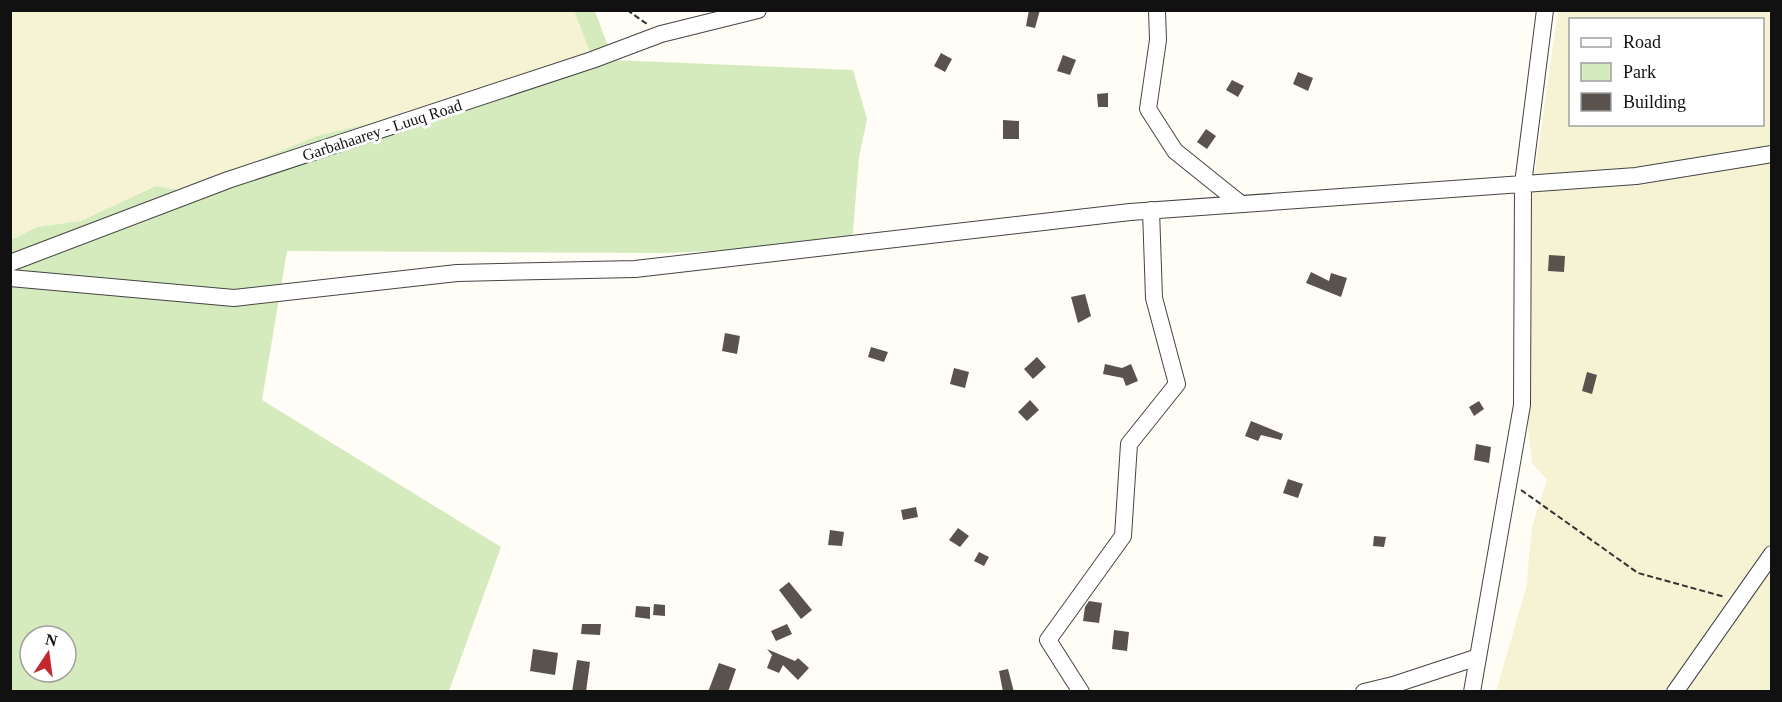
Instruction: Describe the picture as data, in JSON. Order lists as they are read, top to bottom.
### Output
{
  "streets": {
    "street": ["Garbahaarey - Luuq Road"]
  },
  "legend": ["Road", "Park", "Building"],
  "north": "top"
}
